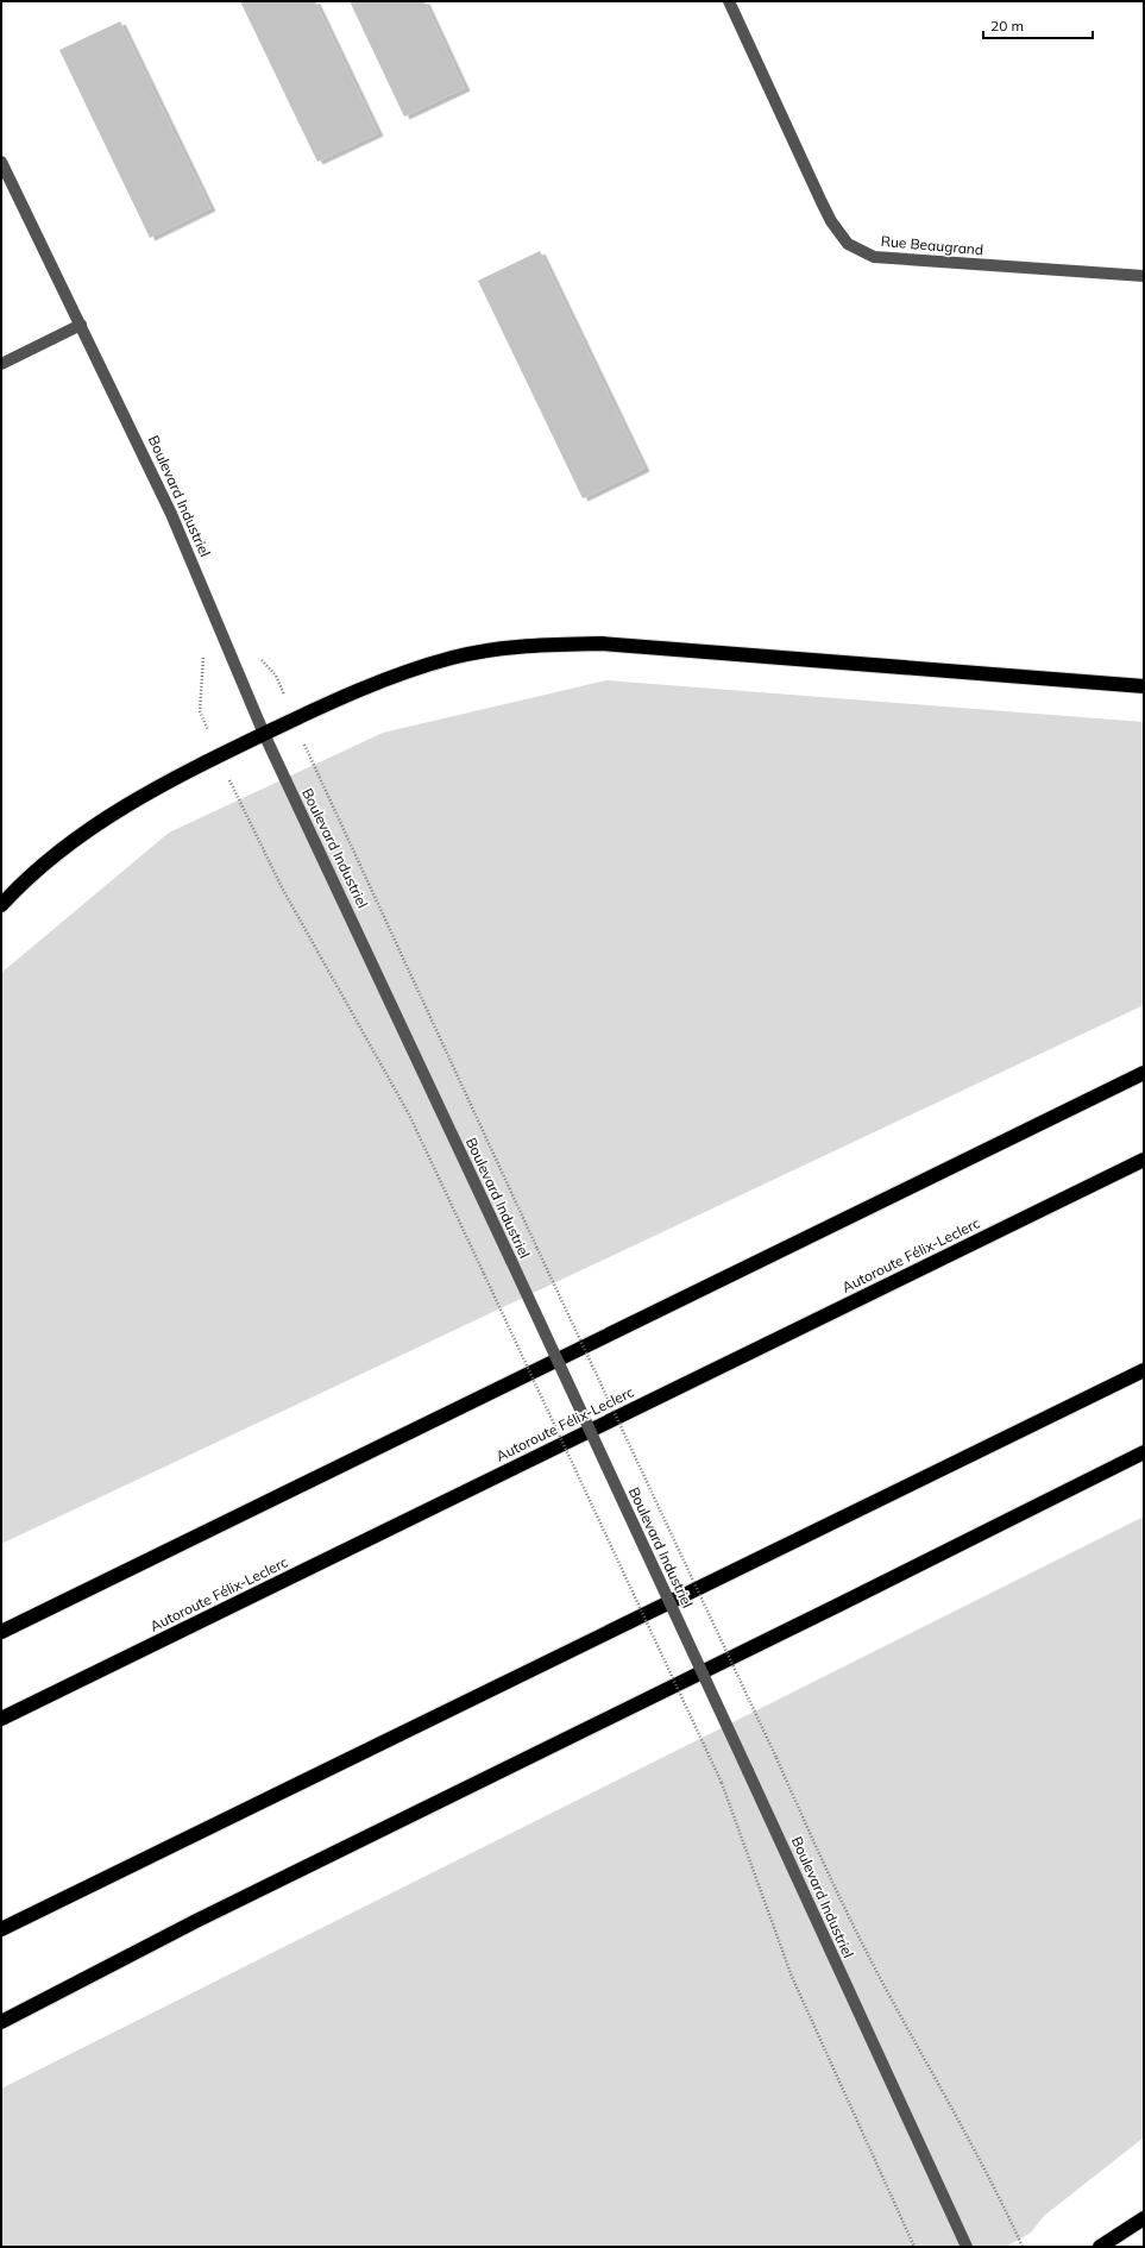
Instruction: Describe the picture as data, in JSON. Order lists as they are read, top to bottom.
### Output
{
  "streets": {
    "highway": ["Autoroute Félix-Leclerc"],
    "street": ["Rue Beaugrand", "Boulevard Industriel"]
  },
  "scale_bar": "20 m"
}
